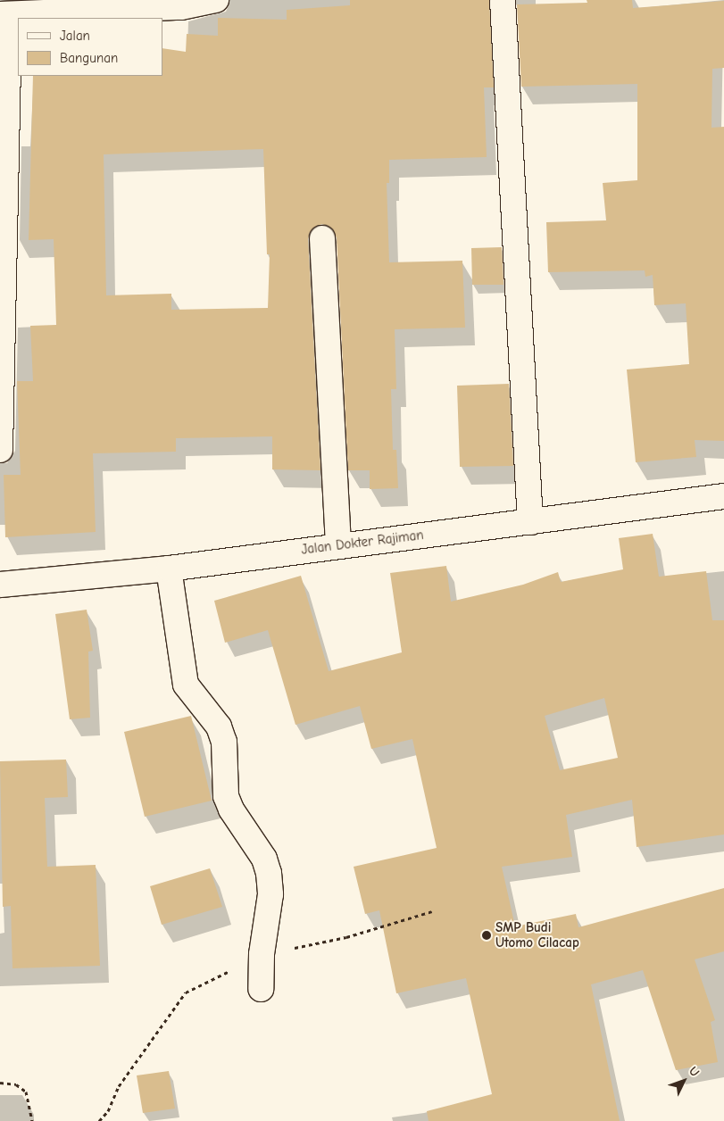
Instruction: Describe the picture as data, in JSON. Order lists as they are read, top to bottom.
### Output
{
  "streets": {
    "street": ["Jalan Dokter Rajiman"]
  },
  "places": ["SMP Budi Utomo Cilacap"],
  "legend": ["Jalan", "Bangunan"],
  "north": "top right"
}
